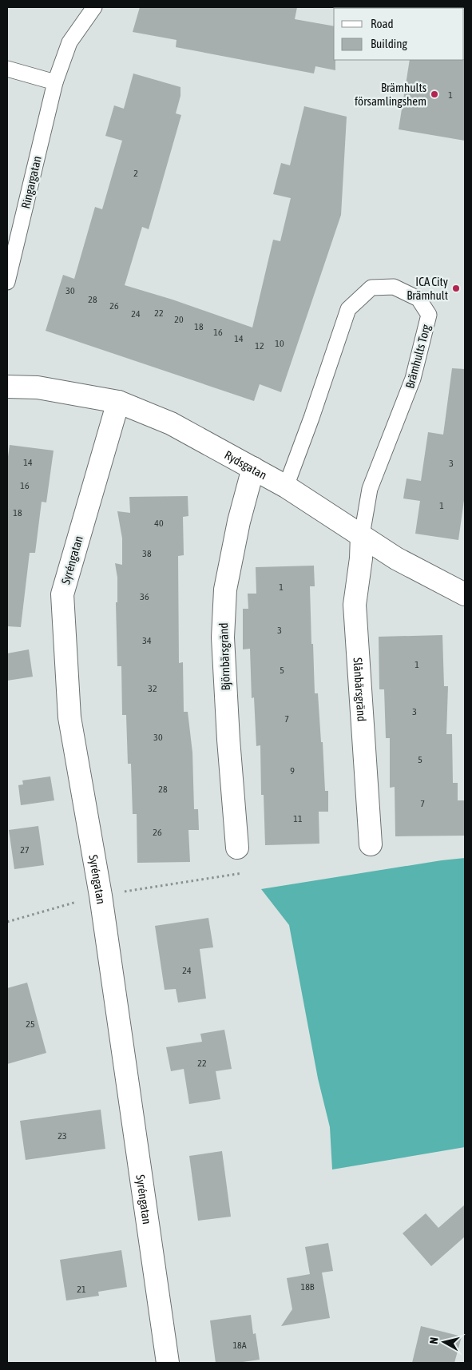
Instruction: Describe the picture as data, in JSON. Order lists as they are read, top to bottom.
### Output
{
  "streets": {
    "street": [
      "Rydsgatan",
      "Syréngatan",
      "Björnbärsgränd",
      "Slånbärsgränd"
    ],
    "lane": ["Ringargatan", "Brämhults Torg"]
  },
  "crossings": [
    ["Brämhults Torg", "Rydsgatan"],
    ["Brämhults Torg", "Slånbärsgränd"],
    ["Rydsgatan", "Syréngatan"],
    ["Rydsgatan", "Björnbärsgränd"],
    ["Rydsgatan", "Slånbärsgränd"]
  ],
  "places": ["Brämhults församlingshem", "ICA City Brämhult"],
  "house_numbers": [
    "1",
    "2",
    "30",
    "28",
    "26",
    "22",
    "24",
    "20",
    "18",
    "16",
    "14",
    "10",
    "12",
    "14",
    "3",
    "16",
    "1",
    "18",
    "40",
    "38",
    "1",
    "36",
    "3",
    "34",
    "1",
    "5",
    "32",
    "3",
    "7",
    "30",
    "5",
    "9",
    "28",
    "7",
    "11",
    "26",
    "27",
    "24",
    "25",
    "22",
    "23",
    "18B",
    "21",
    "18A"
  ],
  "legend": ["Road", "Building"],
  "north": "left"
}
